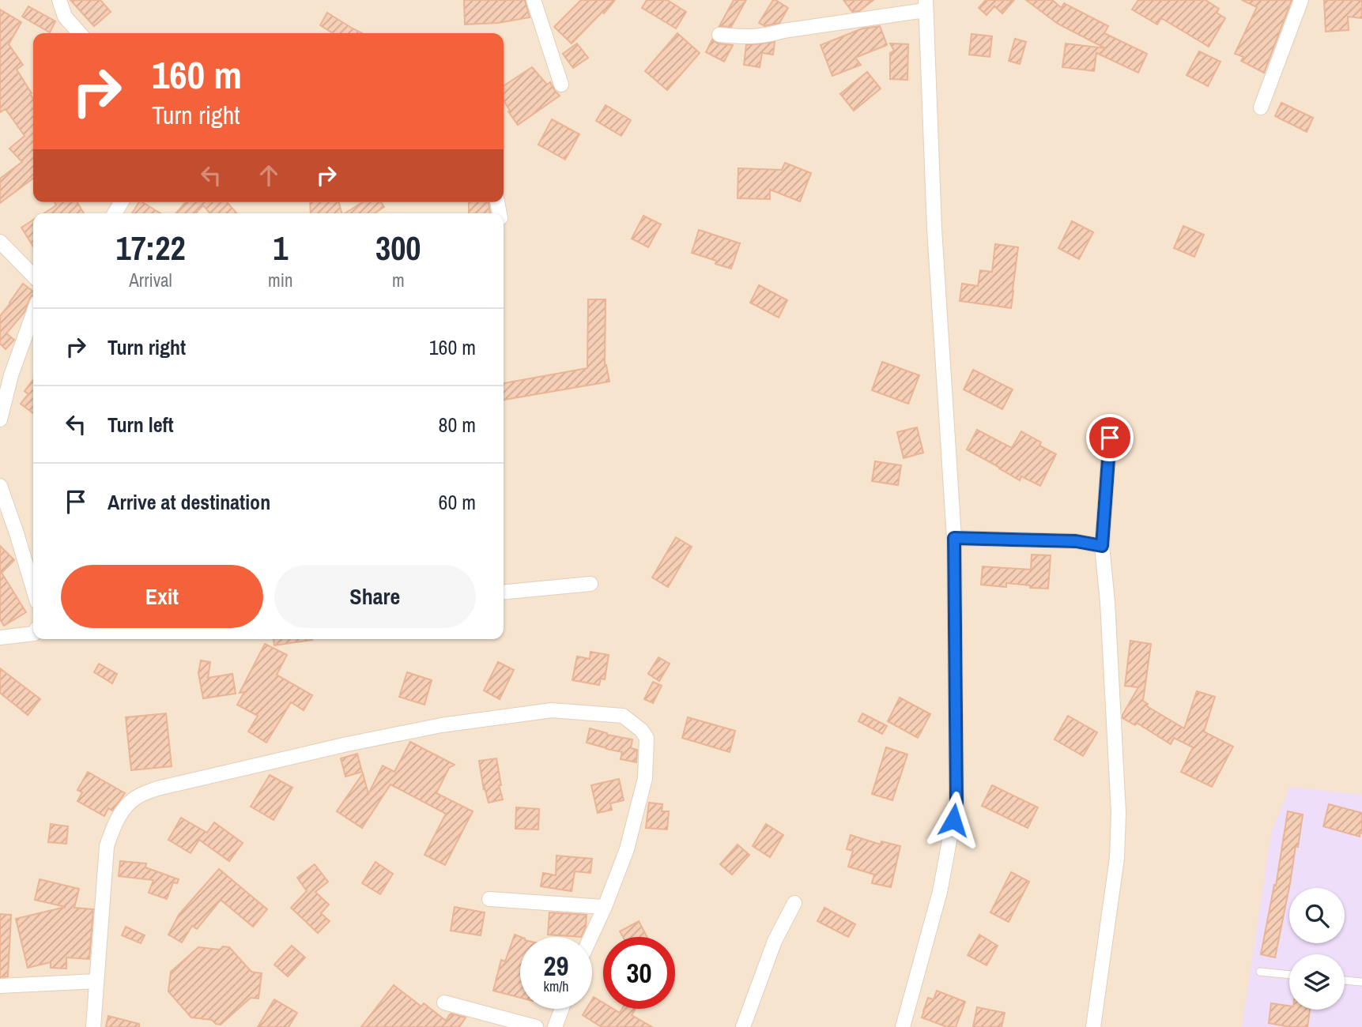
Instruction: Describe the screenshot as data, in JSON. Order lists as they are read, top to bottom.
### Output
{
  "page": {
    "turn": ["160 m", "Turn right"],
    "eta": [
      "17:22",
      "Arrival",
      "1",
      "min",
      "300",
      "m"
    ],
    "list": [
      {
        "name": "Turn right",
        "value": "160 m"
      },
      {
        "name": "Turn left",
        "value": "80 m"
      },
      {
        "name": "Arrive at destination",
        "value": "60 m"
      }
    ],
    "buttons": ["Exit", "Share"],
    "speed": "29 km/h",
    "limit": "30"
  }
}
